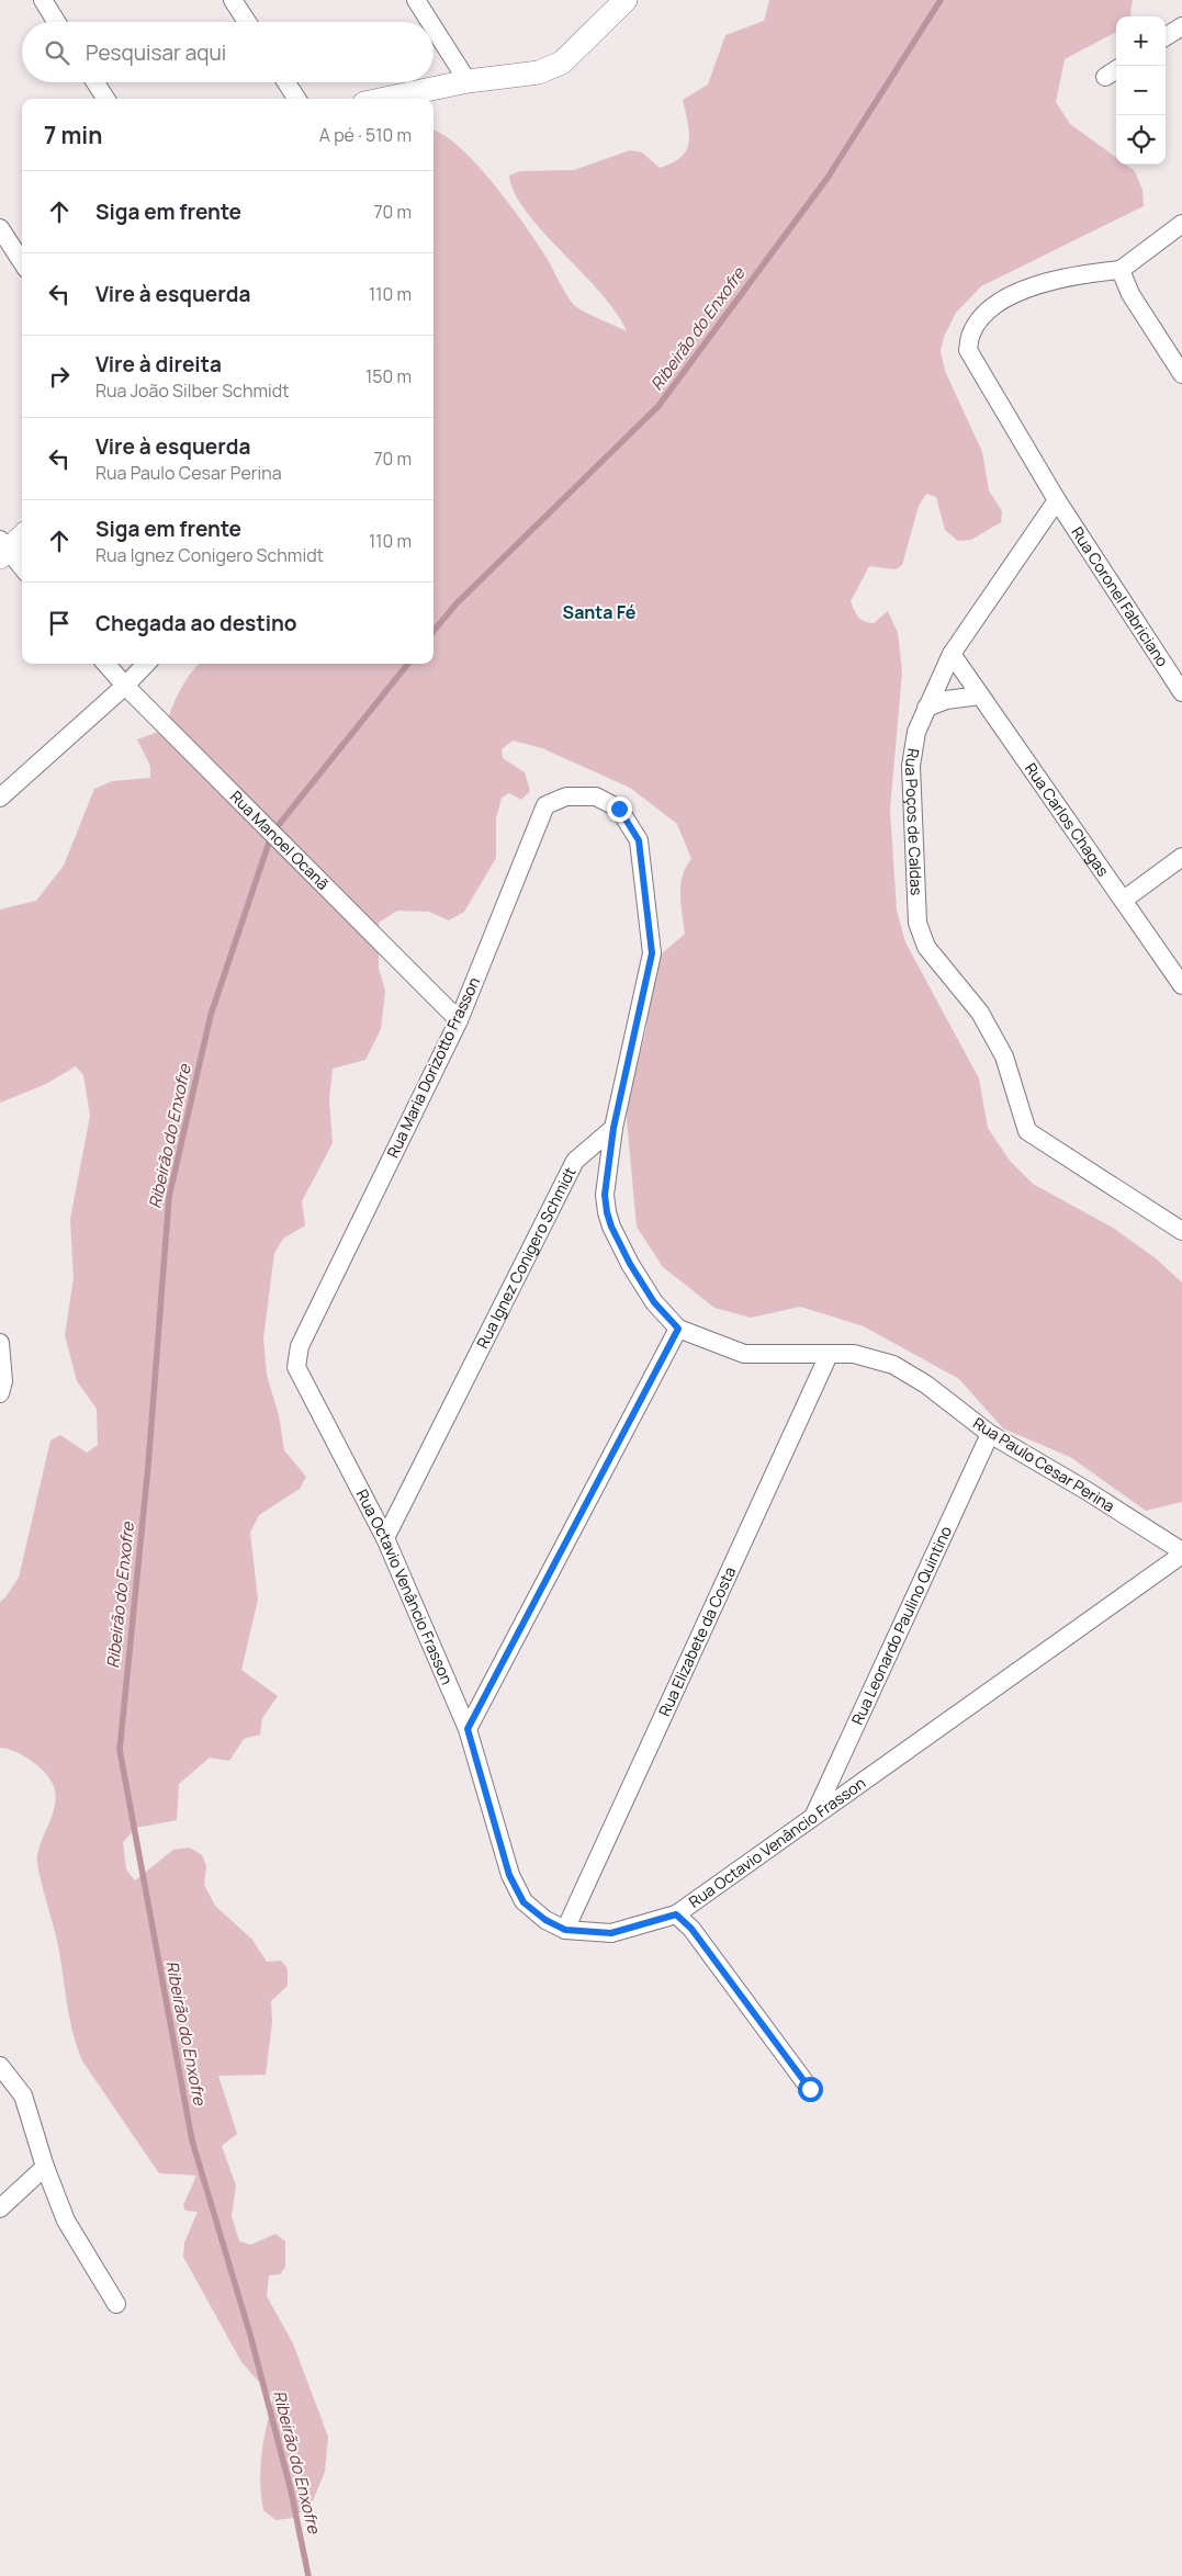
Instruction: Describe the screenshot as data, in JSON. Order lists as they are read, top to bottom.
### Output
{
  "streets": {
    "street": [
      "Rua Coronel Fabriciano",
      "Rua Carlos Chagas",
      "Rua Poços de Caldas",
      "Rua Manoel Ocanã",
      "Rua Maria Dorizotto Frasson",
      "Rua Ignez Conigero Schmidt",
      "Rua Paulo Cesar Perina",
      "Rua Octavio Venâncio Frasson",
      "Rua Leonardo Paulino Quintino",
      "Rua Elizabete da Costa"
    ]
  },
  "crossings": [
    ["Rua Coronel Fabriciano", "Rua Poços de Caldas"],
    ["Rua Carlos Chagas", "Rua Poços de Caldas"],
    ["Rua Manoel Ocanã", "Rua Maria Dorizotto Frasson"],
    ["Rua Maria Dorizotto Frasson", "Rua Ignez Conigero Schmidt"],
    ["Rua Maria Dorizotto Frasson", "Rua Paulo Cesar Perina"],
    ["Rua Maria Dorizotto Frasson", "Rua Octavio Venâncio Frasson"],
    ["Rua Ignez Conigero Schmidt", "Rua Paulo Cesar Perina"],
    ["Rua Ignez Conigero Schmidt", "Rua Octavio Venâncio Frasson"],
    ["Rua Paulo Cesar Perina", "Rua Octavio Venâncio Frasson"],
    ["Rua Paulo Cesar Perina", "Rua Leonardo Paulino Quintino"],
    ["Rua Paulo Cesar Perina", "Rua Elizabete da Costa"],
    ["Rua Octavio Venâncio Frasson", "Rua Leonardo Paulino Quintino"],
    ["Rua Octavio Venâncio Frasson", "Rua Elizabete da Costa"]
  ],
  "districts": ["Santa Fé"],
  "water": ["Ribeirão do Enxofre"],
  "page": {
    "map_buttons": ["+", "−"],
    "search": "Pesquisar aqui",
    "heading": ["7 min", "A pé · 510 m"],
    "list": [
      ["Siga em frente", "70 m"],
      ["Vire à esquerda", "110 m"],
      ["Vire à direita", "Rua João Silber Schmidt", "150 m"],
      ["Vire à esquerda", "Rua Paulo Cesar Perina", "70 m"],
      ["Siga em frente", "Rua Ignez Conigero Schmidt", "110 m"],
      "Chegada ao destino"
    ]
  }
}
